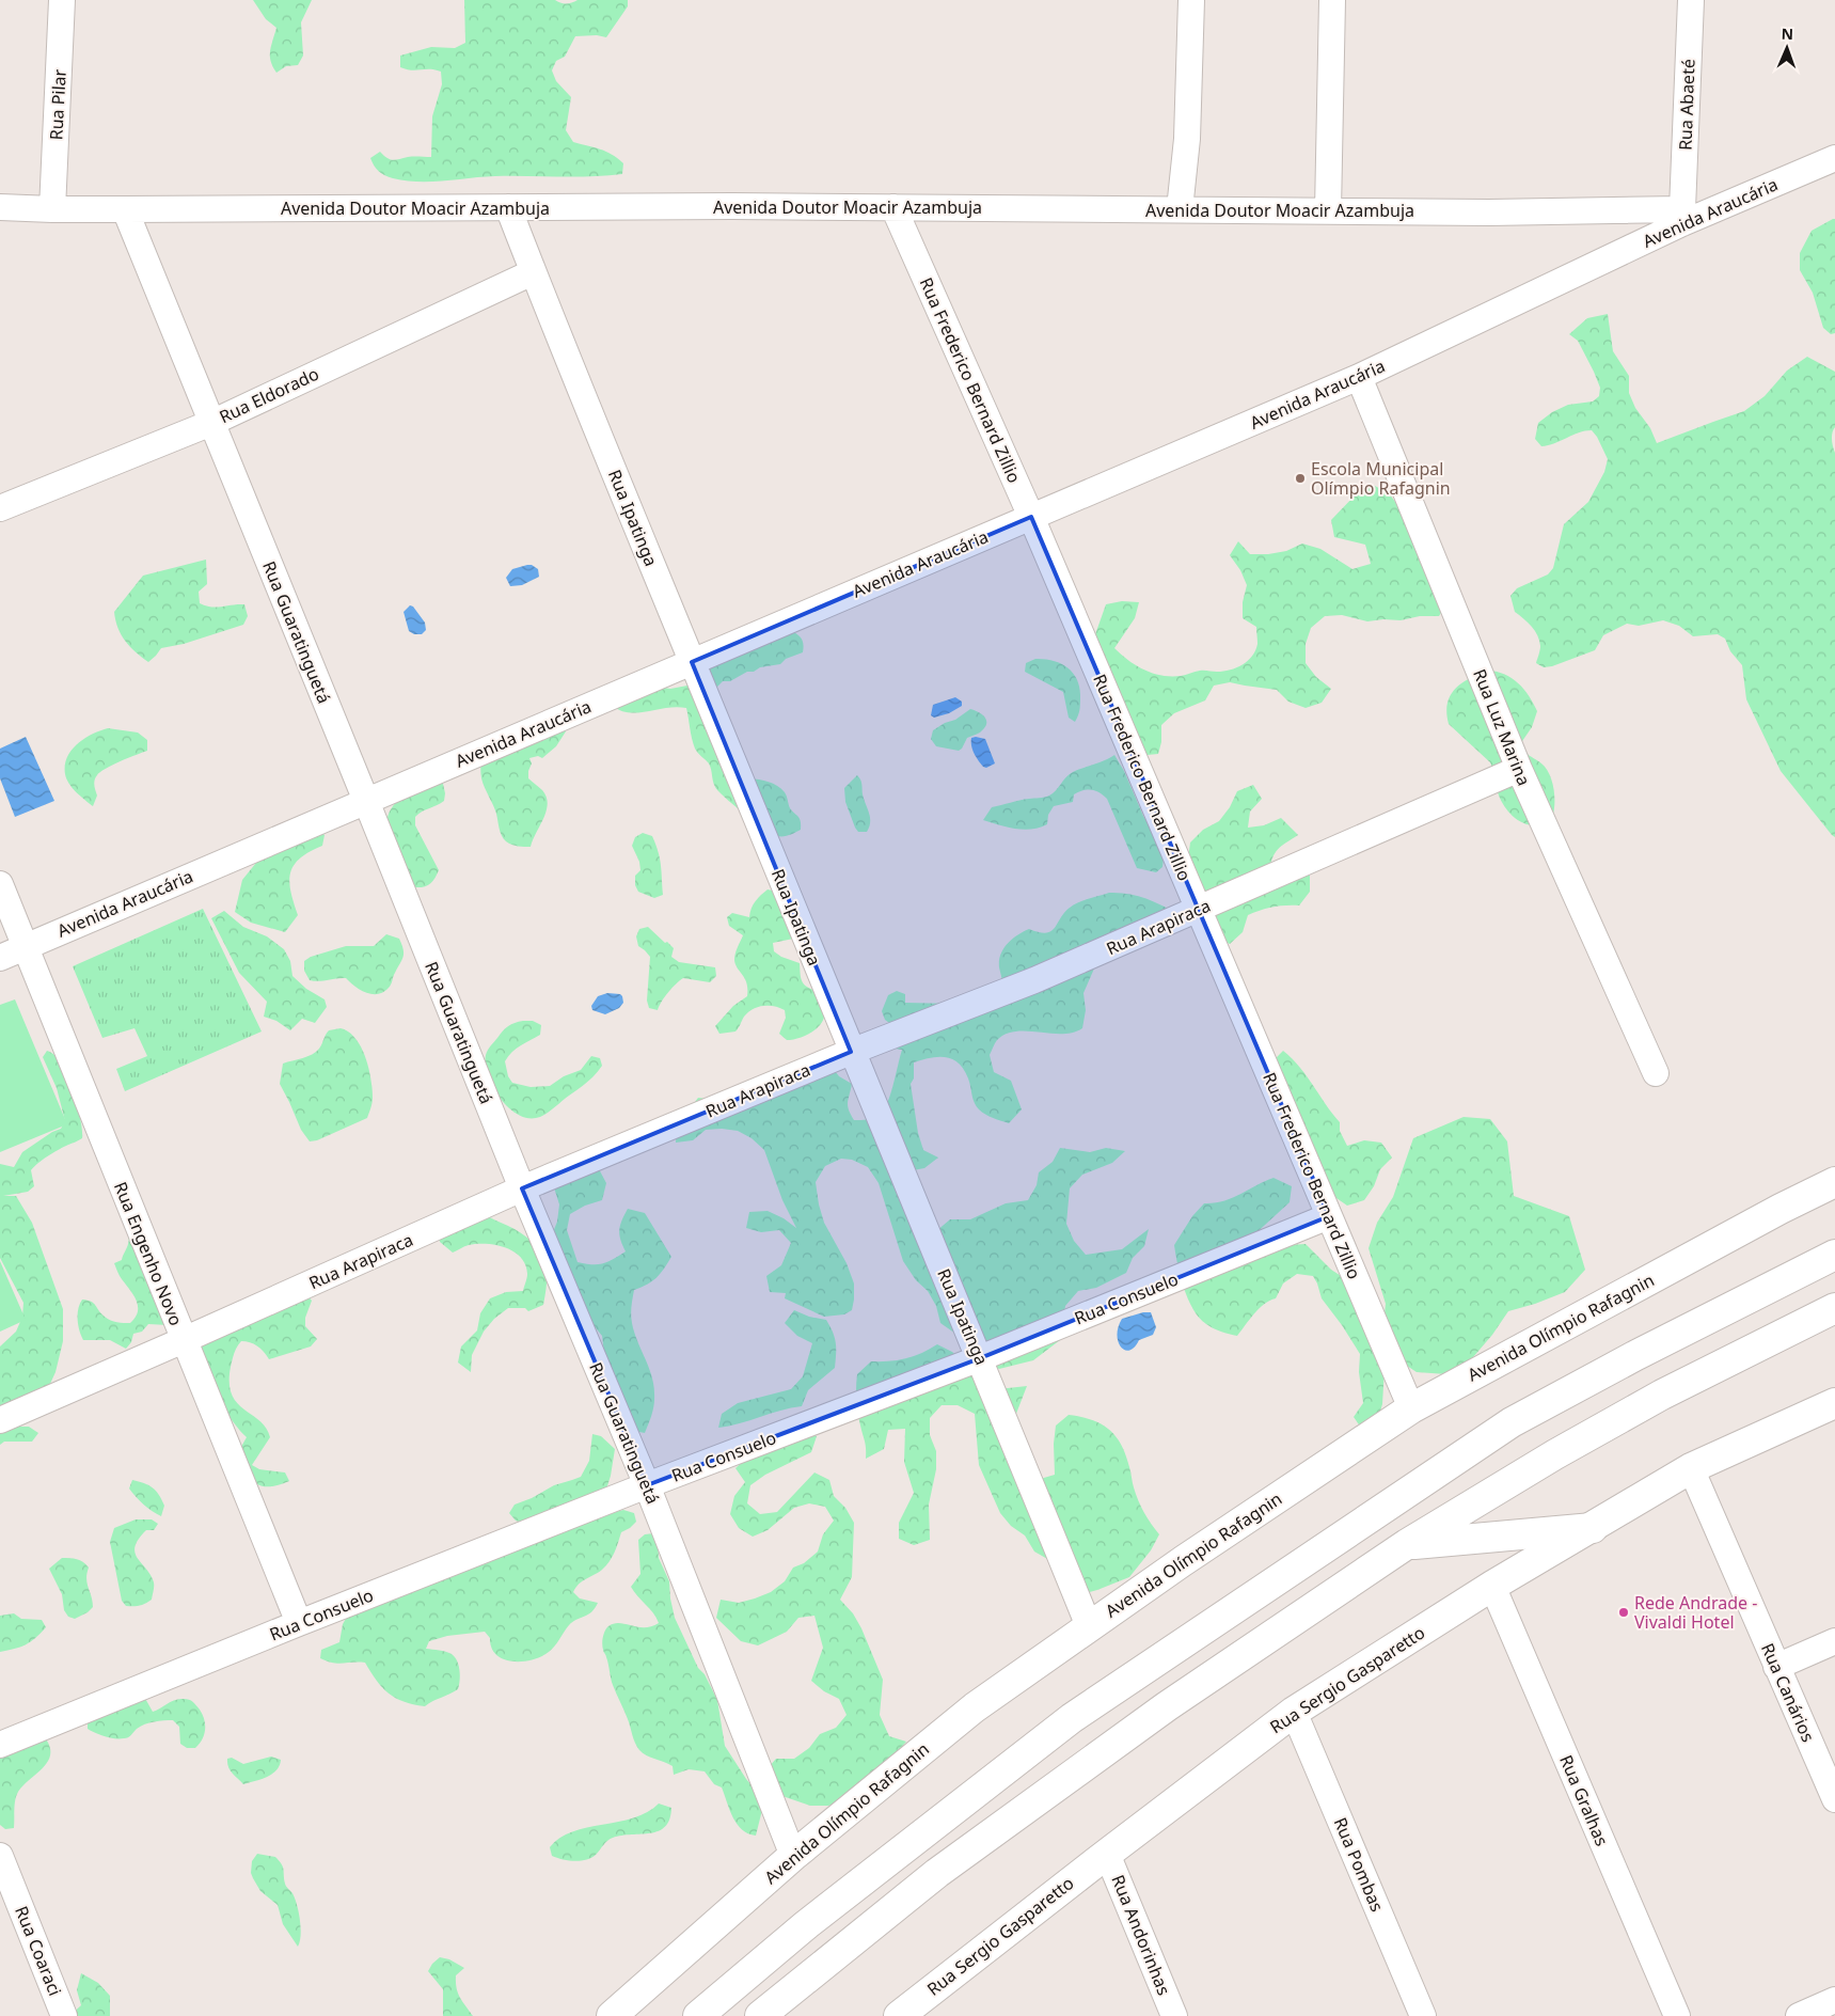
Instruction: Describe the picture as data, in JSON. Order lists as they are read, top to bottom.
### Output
{
  "streets": {
    "main road": ["Avenida Olímpio Rafagnin", "Rua Sergio Gasparetto"],
    "street": [
      "Rua Pilar",
      "Rua Abaeté",
      "Avenida Doutor Moacir Azambuja",
      "Avenida Araucária",
      "Rua Frederico Bernard Zillio",
      "Rua Eldorado",
      "Rua Ipatinga",
      "Rua Guaratinguetá",
      "Rua Luz Marina",
      "Rua Arapiraca",
      "Rua Engenho Novo",
      "Rua Consuelo",
      "Rua Canários",
      "Rua Gralhas",
      "Rua Pombas",
      "Rua Andorinhas",
      "Rua Coaraci"
    ]
  },
  "crossings": [
    ["Rua Pilar", "Avenida Doutor Moacir Azambuja"],
    ["Rua Abaeté", "Avenida Doutor Moacir Azambuja"],
    ["Rua Abaeté", "Avenida Araucária"],
    ["Avenida Doutor Moacir Azambuja", "Avenida Araucária"],
    ["Avenida Doutor Moacir Azambuja", "Rua Frederico Bernard Zillio"],
    ["Avenida Doutor Moacir Azambuja", "Rua Ipatinga"],
    ["Avenida Doutor Moacir Azambuja", "Rua Guaratinguetá"],
    ["Avenida Araucária", "Rua Frederico Bernard Zillio"],
    ["Avenida Araucária", "Rua Ipatinga"],
    ["Avenida Araucária", "Rua Guaratinguetá"],
    ["Avenida Araucária", "Rua Luz Marina"],
    ["Avenida Araucária", "Rua Engenho Novo"],
    ["Rua Frederico Bernard Zillio", "Rua Arapiraca"],
    ["Rua Frederico Bernard Zillio", "Rua Consuelo"],
    ["Rua Frederico Bernard Zillio", "Avenida Olímpio Rafagnin"],
    ["Rua Eldorado", "Rua Ipatinga"],
    ["Rua Eldorado", "Rua Guaratinguetá"],
    ["Rua Ipatinga", "Rua Arapiraca"],
    ["Rua Ipatinga", "Rua Consuelo"],
    ["Rua Ipatinga", "Avenida Olímpio Rafagnin"],
    ["Rua Guaratinguetá", "Rua Arapiraca"],
    ["Rua Guaratinguetá", "Rua Consuelo"],
    ["Rua Guaratinguetá", "Avenida Olímpio Rafagnin"],
    ["Rua Luz Marina", "Rua Arapiraca"],
    ["Rua Arapiraca", "Rua Engenho Novo"],
    ["Rua Engenho Novo", "Rua Consuelo"],
    ["Rua Sergio Gasparetto", "Rua Canários"],
    ["Rua Sergio Gasparetto", "Rua Gralhas"],
    ["Rua Sergio Gasparetto", "Rua Pombas"],
    ["Rua Sergio Gasparetto", "Rua Andorinhas"]
  ],
  "places": ["Escola Municipal Olímpio Rafagnin", "Rede Andrade - Vivaldi Hotel"],
  "north": "top"
}
